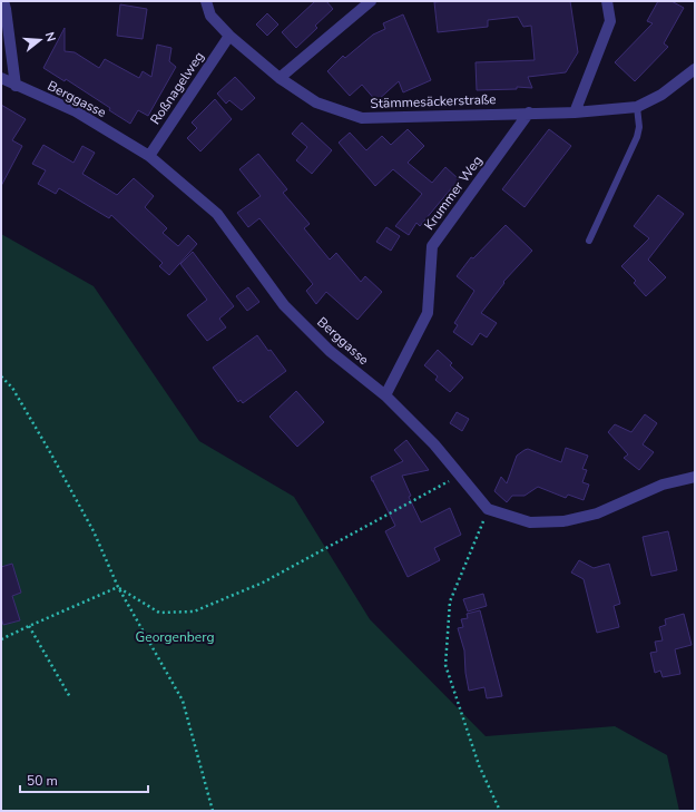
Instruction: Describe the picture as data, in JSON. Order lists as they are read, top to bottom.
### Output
{
  "streets": {
    "street": [
      "Roßnagelweg",
      "Berggasse",
      "Stämmesäckerstraße",
      "Krummer Weg"
    ]
  },
  "crossings": [
    ["Roßnagelweg", "Berggasse"],
    ["Roßnagelweg", "Stämmesäckerstraße"],
    ["Berggasse", "Krummer Weg"],
    ["Stämmesäckerstraße", "Krummer Weg"]
  ],
  "parks": ["Georgenberg"],
  "scale_bar": "50 m",
  "north": "right"
}
